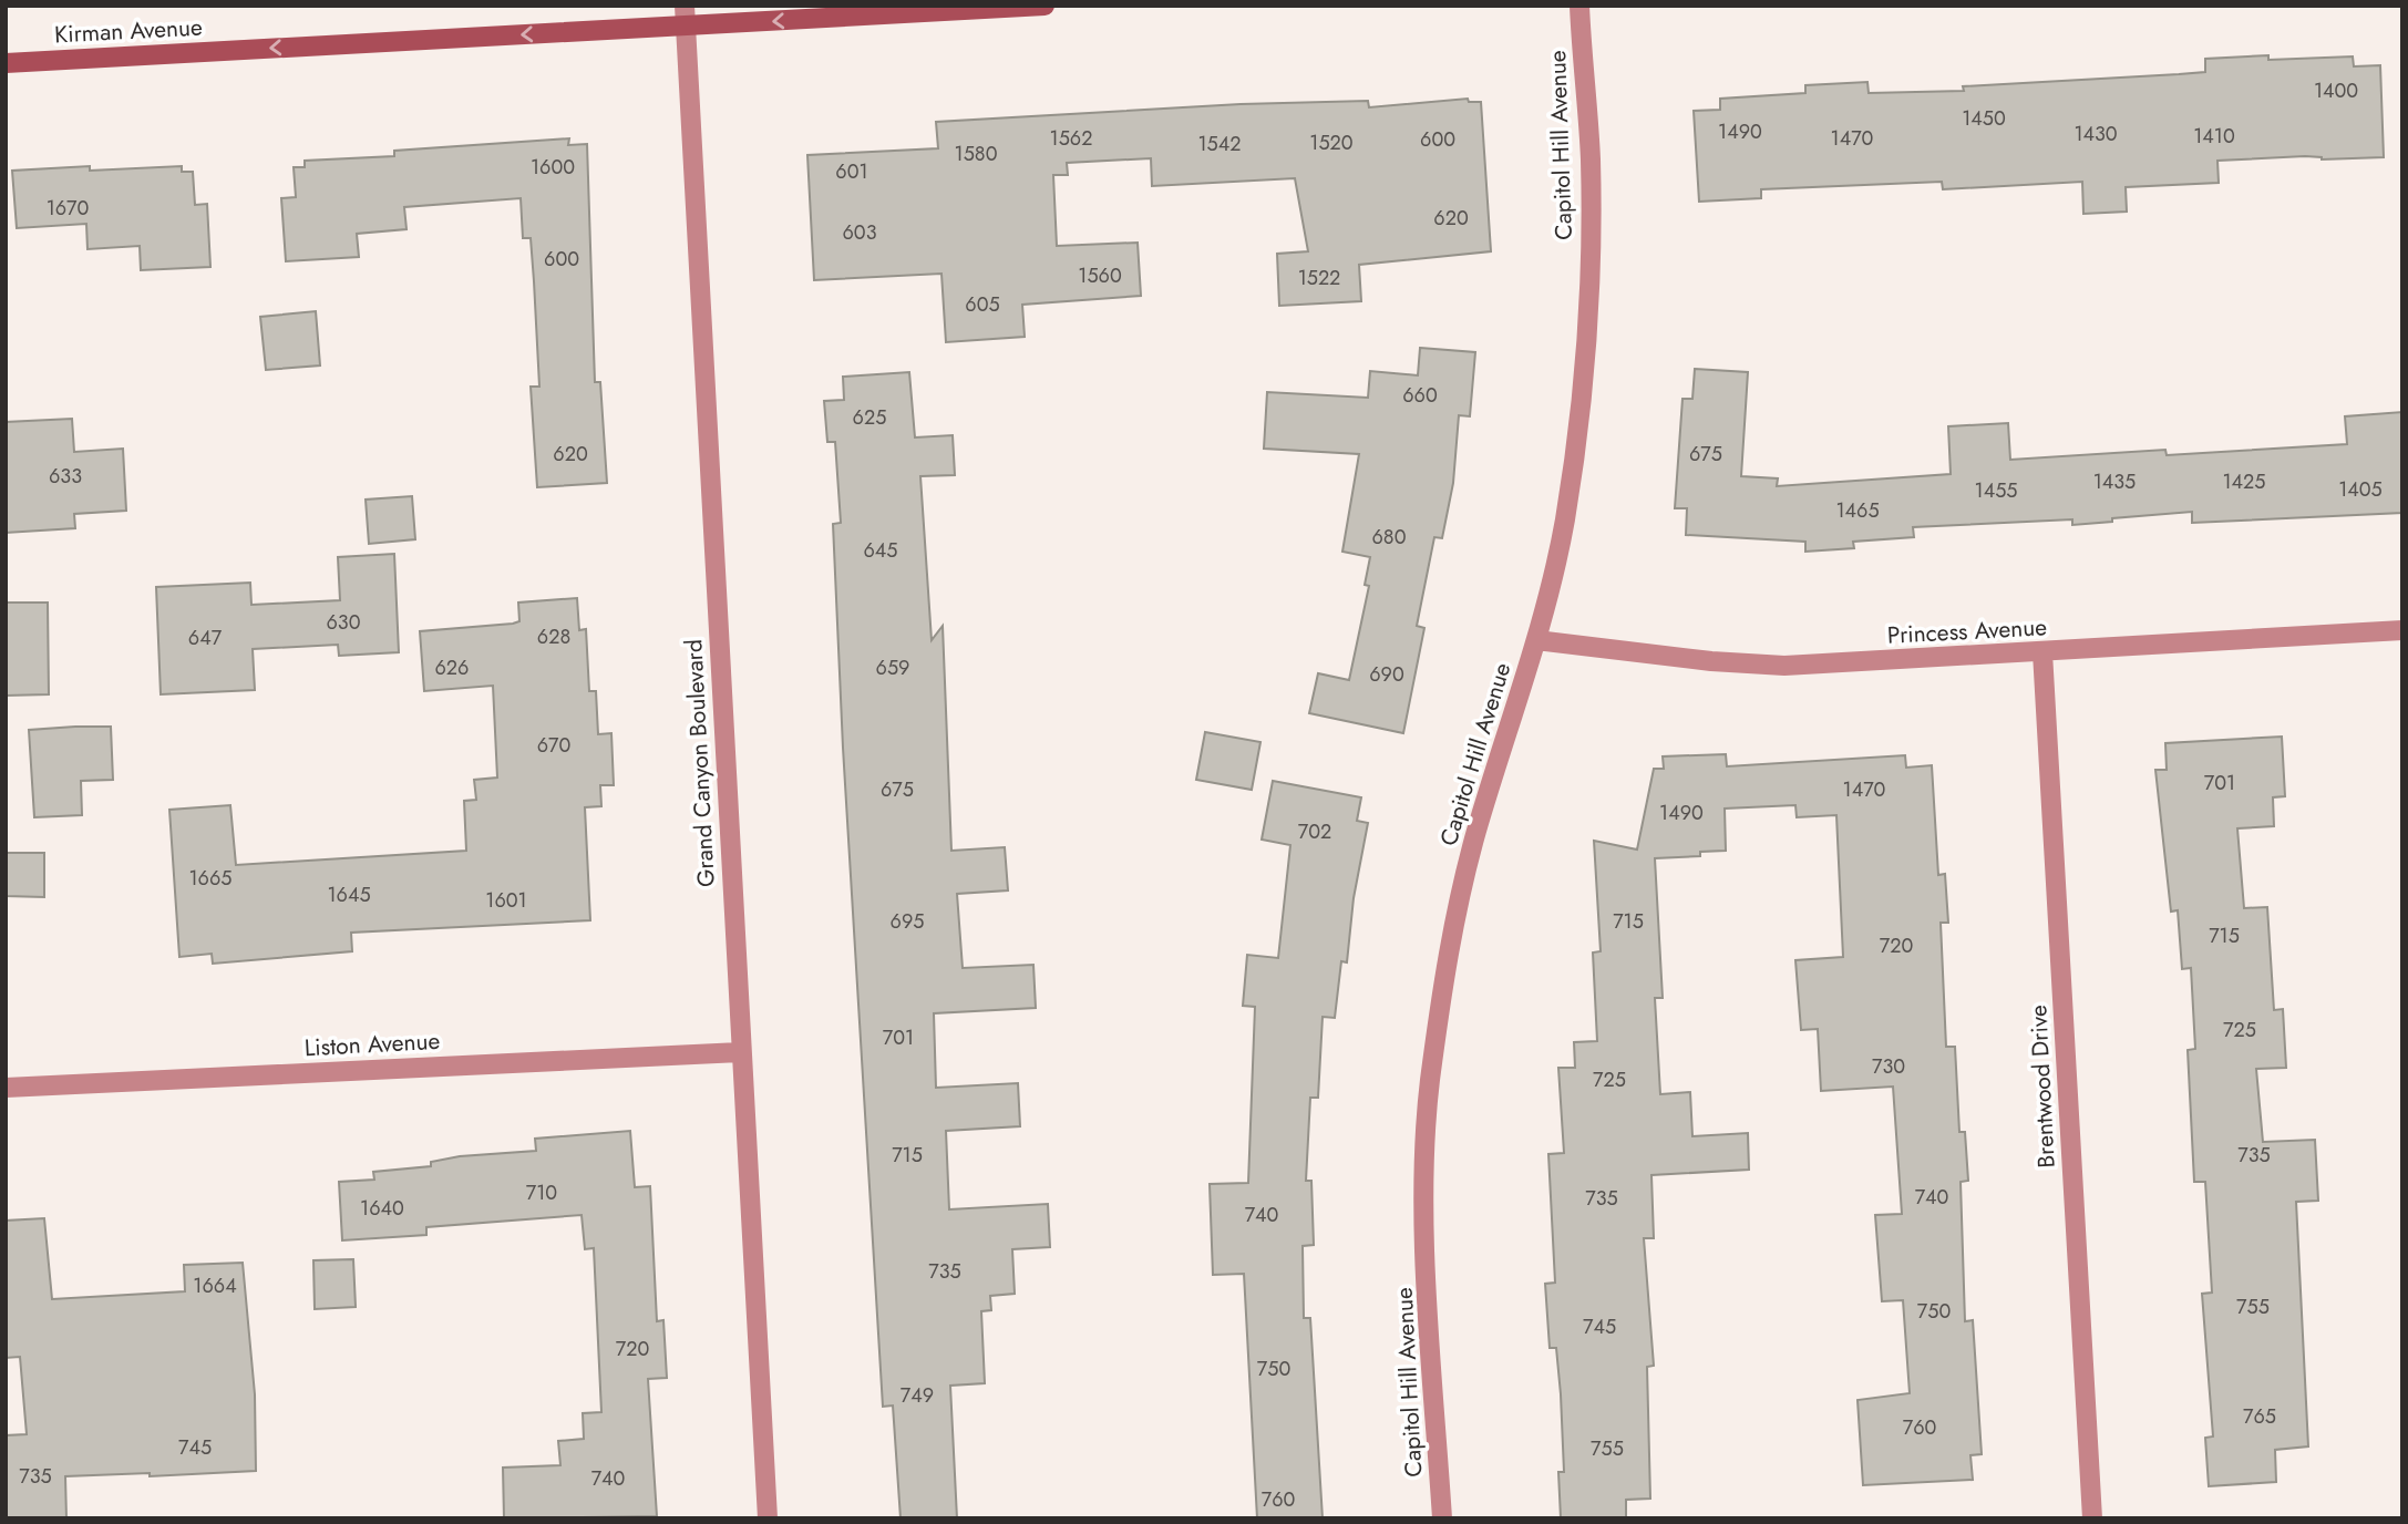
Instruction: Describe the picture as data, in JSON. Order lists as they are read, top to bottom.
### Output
{
  "streets": {
    "street": [
      "Kirman Avenue",
      "Capitol Hill Avenue",
      "Princess Avenue",
      "Grand Canyon Boulevard",
      "Liston Avenue",
      "Brentwood Drive"
    ]
  },
  "crossings": [
    ["Kirman Avenue", "Grand Canyon Boulevard"],
    ["Capitol Hill Avenue", "Princess Avenue"],
    ["Princess Avenue", "Brentwood Drive"],
    ["Grand Canyon Boulevard", "Liston Avenue"]
  ],
  "one_way": ["Kirman Avenue"],
  "house_numbers": [
    "1400",
    "1450",
    "1490",
    "1430",
    "1410",
    "1562",
    "1470",
    "600",
    "1520",
    "1542",
    "1580",
    "1600",
    "601",
    "1670",
    "620",
    "603",
    "600",
    "1560",
    "1522",
    "605",
    "660",
    "625",
    "620",
    "675",
    "633",
    "1435",
    "1425",
    "1405",
    "1455",
    "1465",
    "680",
    "645",
    "630",
    "628",
    "647",
    "626",
    "659",
    "690",
    "670",
    "701",
    "675",
    "1470",
    "1490",
    "702",
    "1665",
    "1645",
    "1601",
    "695",
    "715",
    "715",
    "720",
    "725",
    "701",
    "730",
    "725",
    "715",
    "735",
    "710",
    "740",
    "735",
    "1640",
    "740",
    "735",
    "1664",
    "755",
    "750",
    "745",
    "720",
    "750",
    "749",
    "765",
    "760",
    "745",
    "755",
    "735",
    "740",
    "760"
  ]
}
